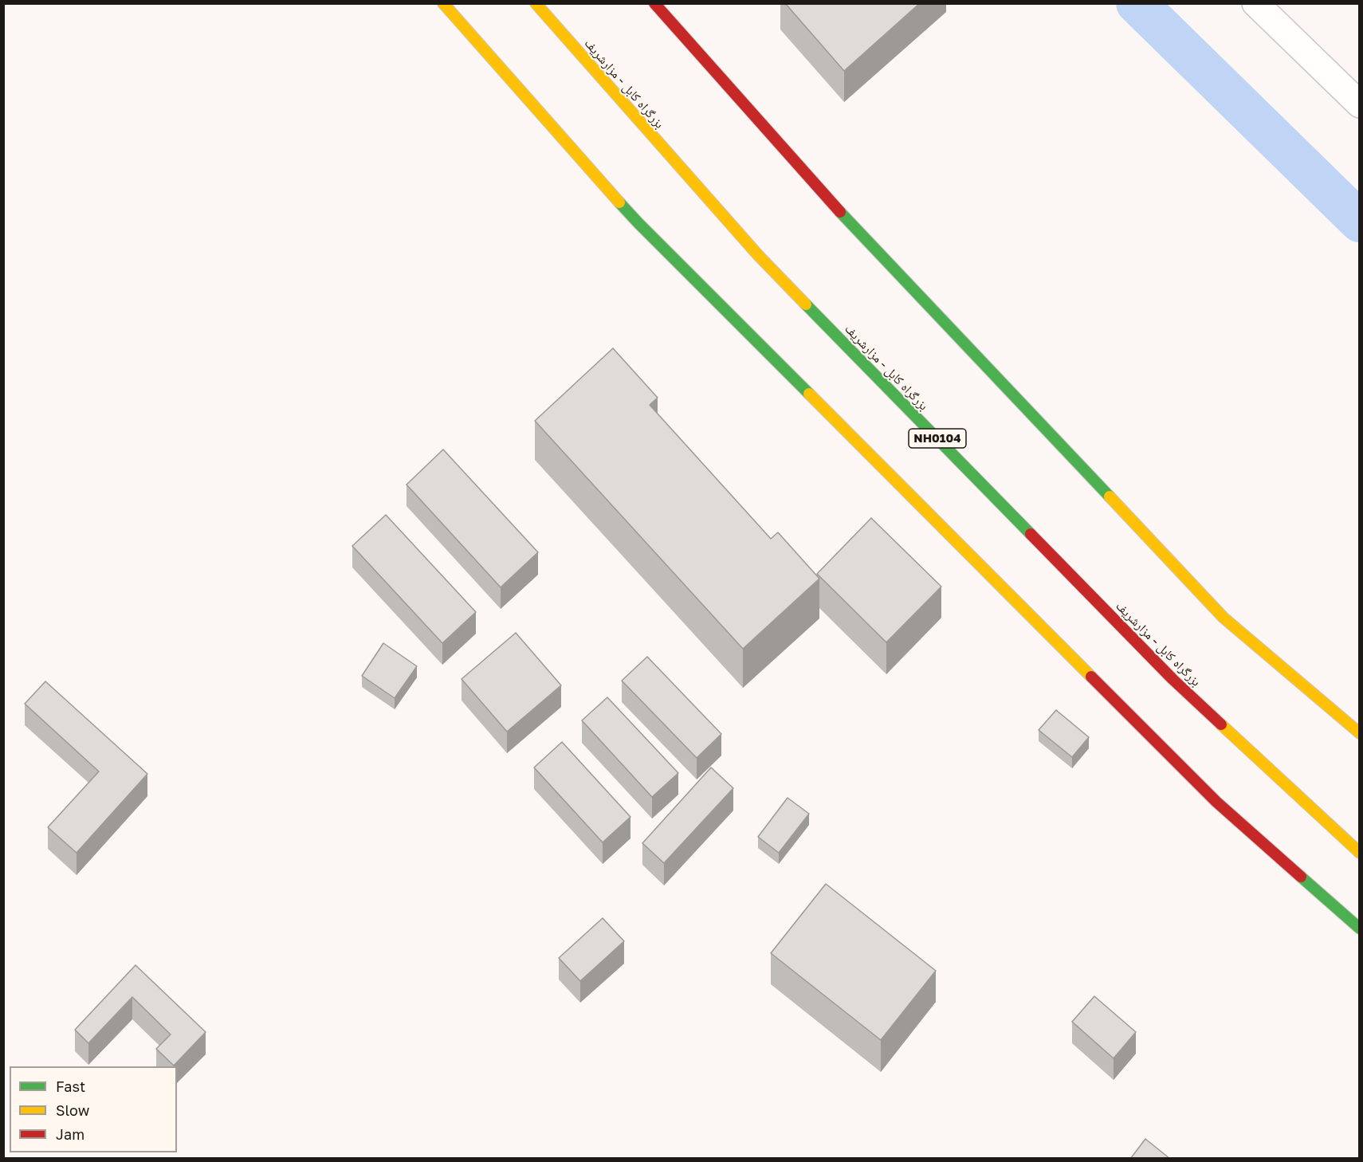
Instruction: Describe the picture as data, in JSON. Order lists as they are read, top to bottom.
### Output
{
  "streets": {
    "main road": ["بزرگراه کابل - مزارشریف", "NH0104"]
  },
  "legend": ["Fast", "Slow", "Jam"]
}
